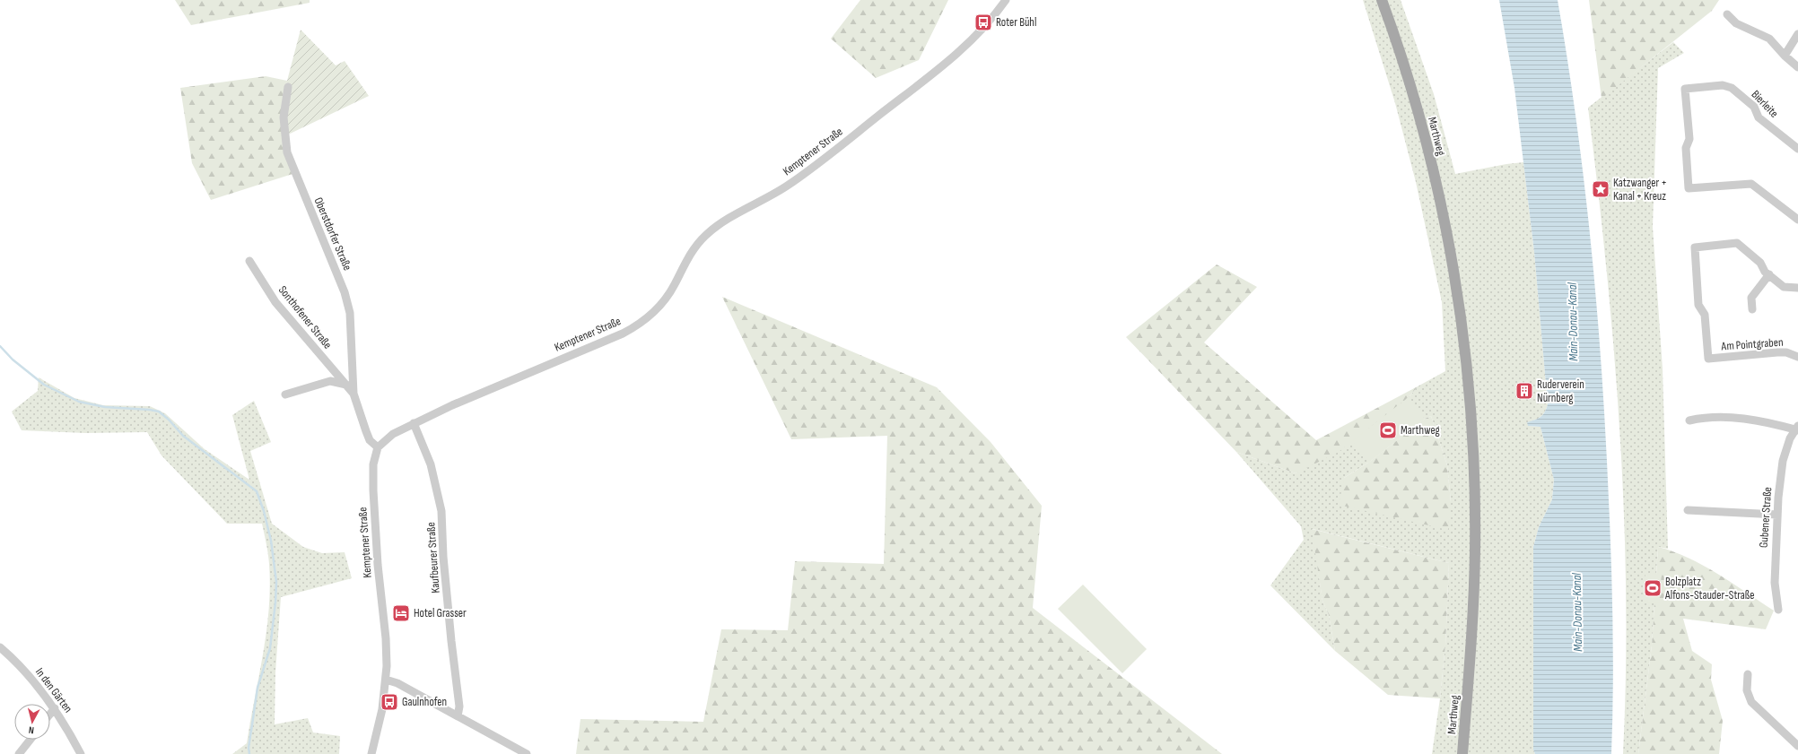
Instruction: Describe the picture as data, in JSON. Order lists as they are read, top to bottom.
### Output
{
  "streets": {
    "main road": ["Marthweg"],
    "street": [
      "Bierleite",
      "Kemptener Straße",
      "Oberstdorfer Straße",
      "Sonthofener Straße",
      "Am Pointgraben",
      "Gubener Straße",
      "Kaufbeurer Straße",
      "In den Gärten"
    ]
  },
  "crossings": [
    ["Kemptener Straße", "Sonthofener Straße"],
    ["Kemptener Straße", "Kaufbeurer Straße"],
    ["Oberstdorfer Straße", "Sonthofener Straße"]
  ],
  "water": ["Main-Donau-Kanal"],
  "places": {
    "bus stop": ["Roter Bühl", "Gaulnhofen"],
    "place": ["Katzwanger + Kanal + Kreuz"],
    "building": ["Ruderverein Nürnberg"],
    "sports": ["Marthweg", "Bolzplatz Alfons-Stauder-Straße"],
    "hotel": ["Hotel Grasser"]
  },
  "north": "bottom"
}
